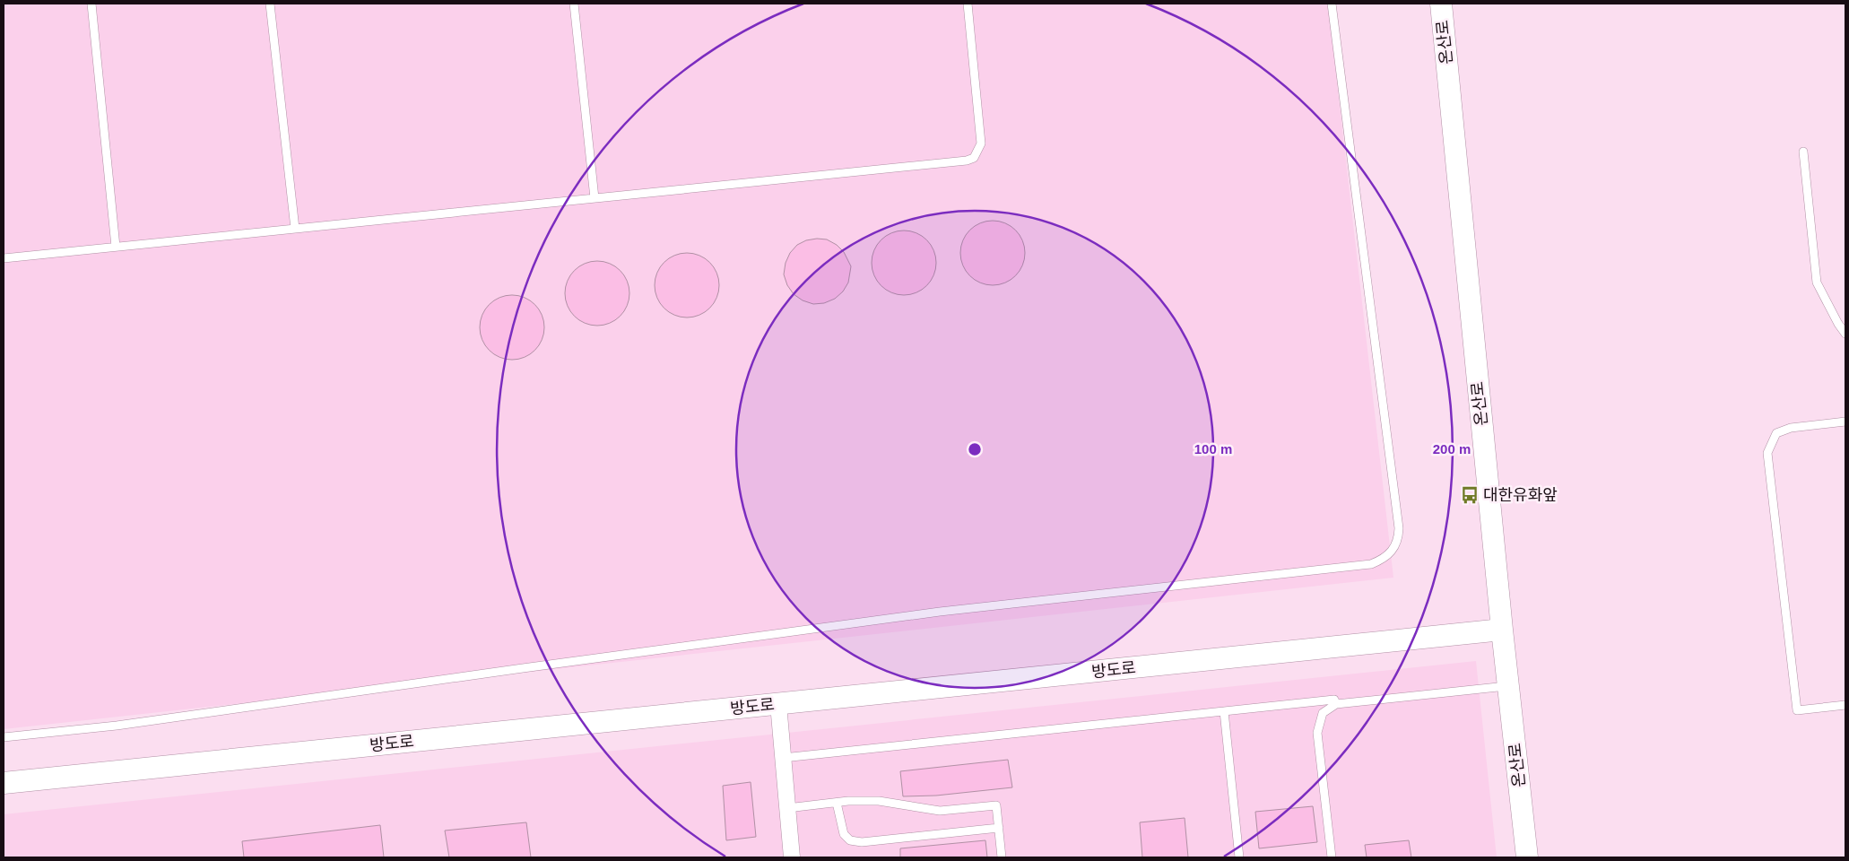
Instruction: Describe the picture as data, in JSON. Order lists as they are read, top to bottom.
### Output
{
  "streets": {
    "street": ["온산로", "방도로"]
  },
  "crossings": [
    ["온산로", "방도로"]
  ],
  "places": {
    "bus stop": ["대한유화앞"]
  },
  "rings": ["100 m", "200 m"]
}
